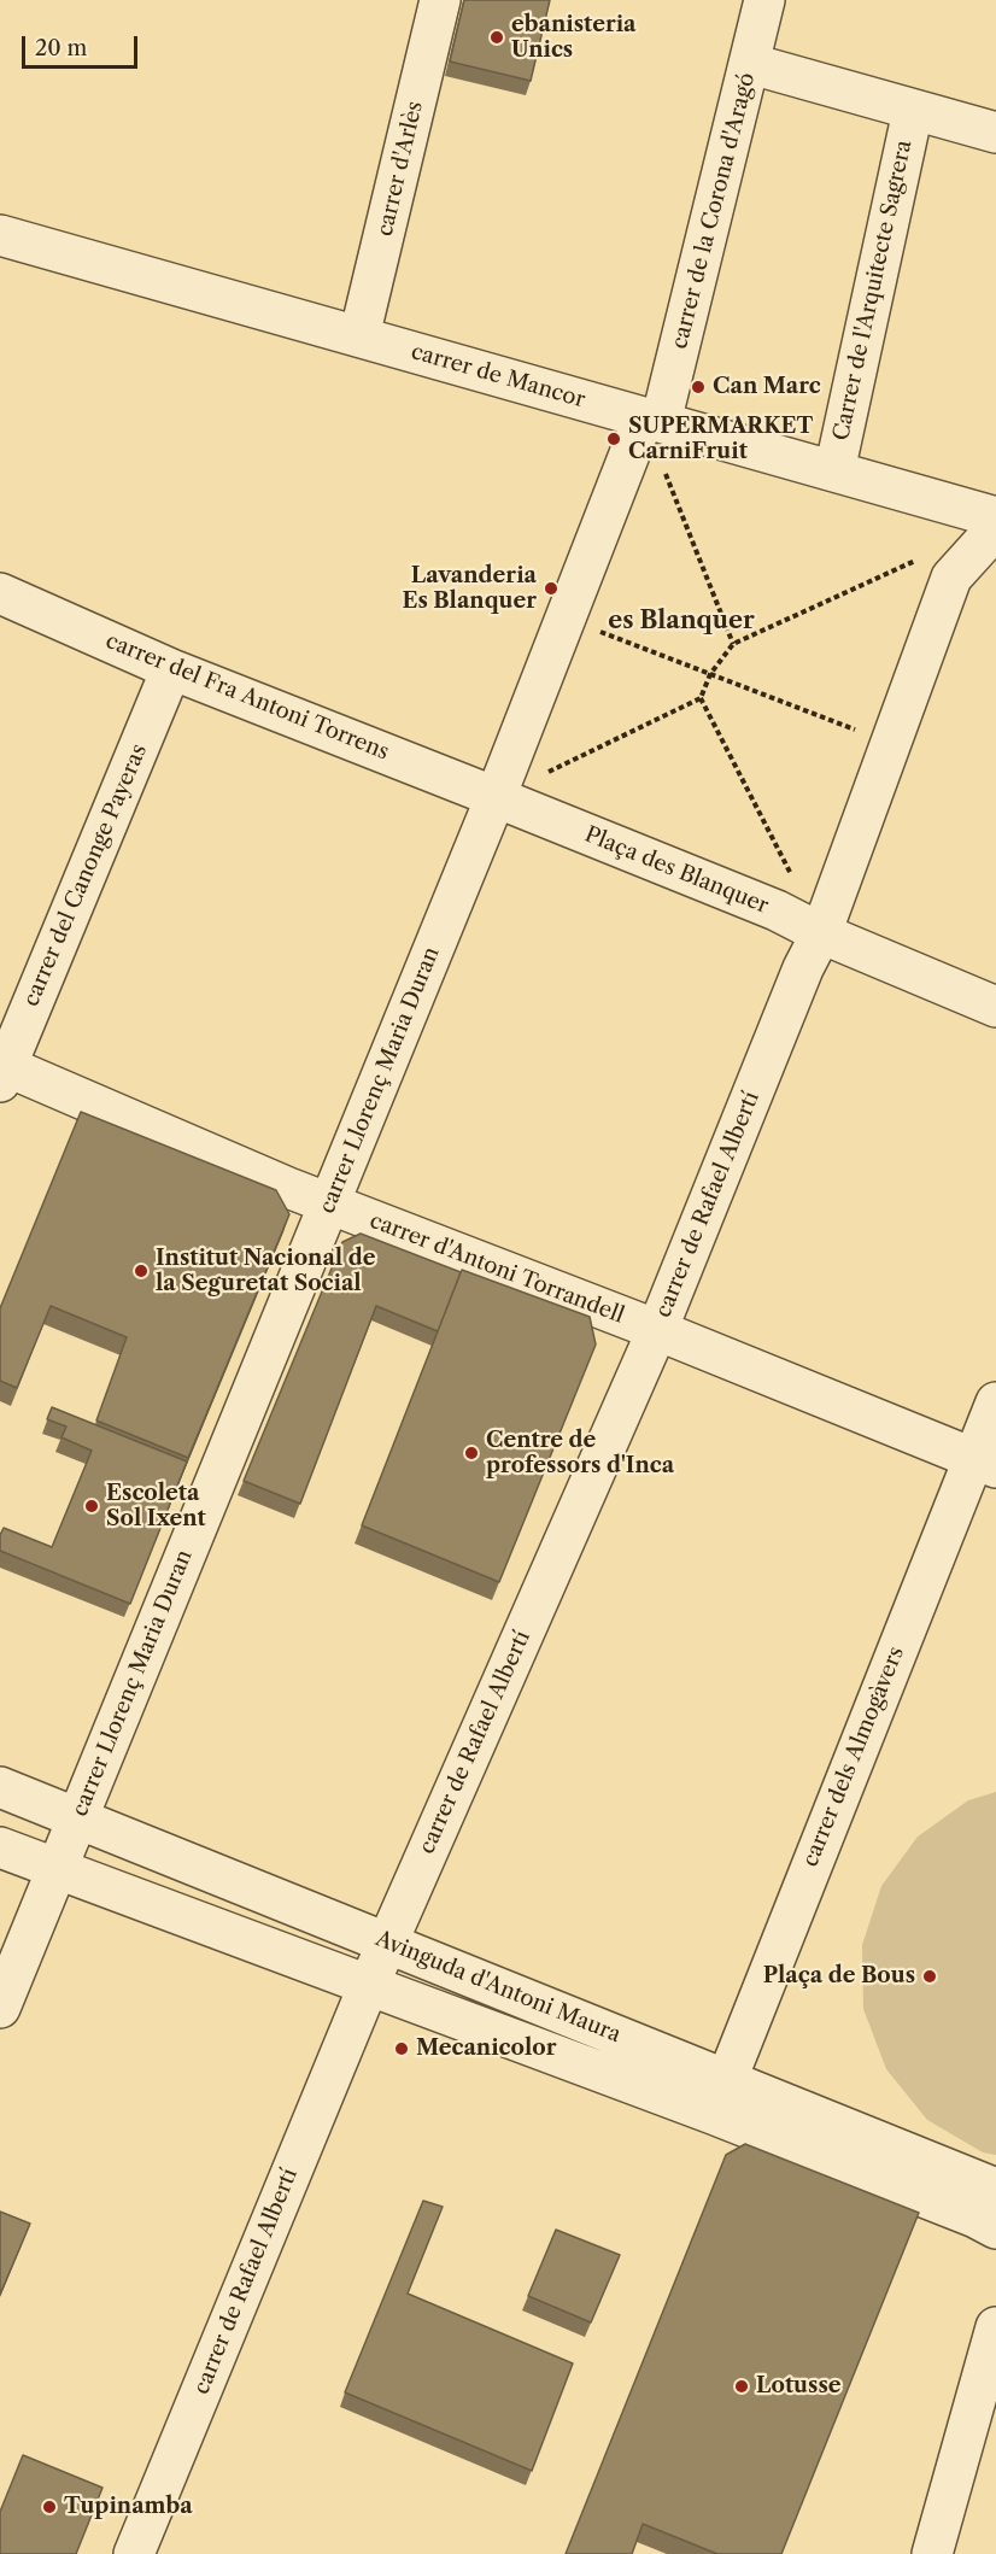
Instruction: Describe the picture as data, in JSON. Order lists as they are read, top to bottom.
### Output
{
  "streets": {
    "street": [
      "carrer d'Arlès",
      "carrer de la Corona d'Aragó",
      "Carrer de l'Arquitecte Sagrera",
      "carrer de Mancor",
      "carrer del Fra Antoni Torrens",
      "Plaça des Blanquer",
      "carrer del Canonge Payeras",
      "carrer Llorenç Maria Duran",
      "carrer de Rafael Albertí",
      "carrer d'Antoni Torrandell",
      "carrer dels Almogàvers",
      "Avinguda d'Antoni Maura"
    ]
  },
  "crossings": [
    ["carrer d'Arlès", "carrer de Mancor"],
    ["carrer de la Corona d'Aragó", "carrer de Mancor"],
    ["Carrer de l'Arquitecte Sagrera", "carrer de Mancor"],
    ["carrer del Fra Antoni Torrens", "Plaça des Blanquer"],
    ["carrer del Fra Antoni Torrens", "carrer del Canonge Payeras"],
    ["carrer del Fra Antoni Torrens", "carrer Llorenç Maria Duran"],
    ["Plaça des Blanquer", "carrer Llorenç Maria Duran"],
    ["Plaça des Blanquer", "carrer de Rafael Albertí"],
    ["carrer del Canonge Payeras", "carrer d'Antoni Torrandell"],
    ["carrer Llorenç Maria Duran", "carrer d'Antoni Torrandell"],
    ["carrer Llorenç Maria Duran", "Avinguda d'Antoni Maura"],
    ["carrer de Rafael Albertí", "carrer d'Antoni Torrandell"],
    ["carrer de Rafael Albertí", "Avinguda d'Antoni Maura"],
    ["carrer d'Antoni Torrandell", "carrer dels Almogàvers"],
    ["carrer dels Almogàvers", "Avinguda d'Antoni Maura"]
  ],
  "districts": ["es Blanquer"],
  "places": [
    "ebanisteria Unics",
    "Can Marc",
    "SUPERMARKET CarniFruit",
    "Lavanderia Es Blanquer",
    "Institut Nacional de la Seguretat Social",
    "Centre de professors d'Inca",
    "Escoleta Sol Ixent",
    "Plaça de Bous",
    "Mecanicolor",
    "Lotusse",
    "Tupinamba"
  ],
  "scale_bar": "20 m"
}
